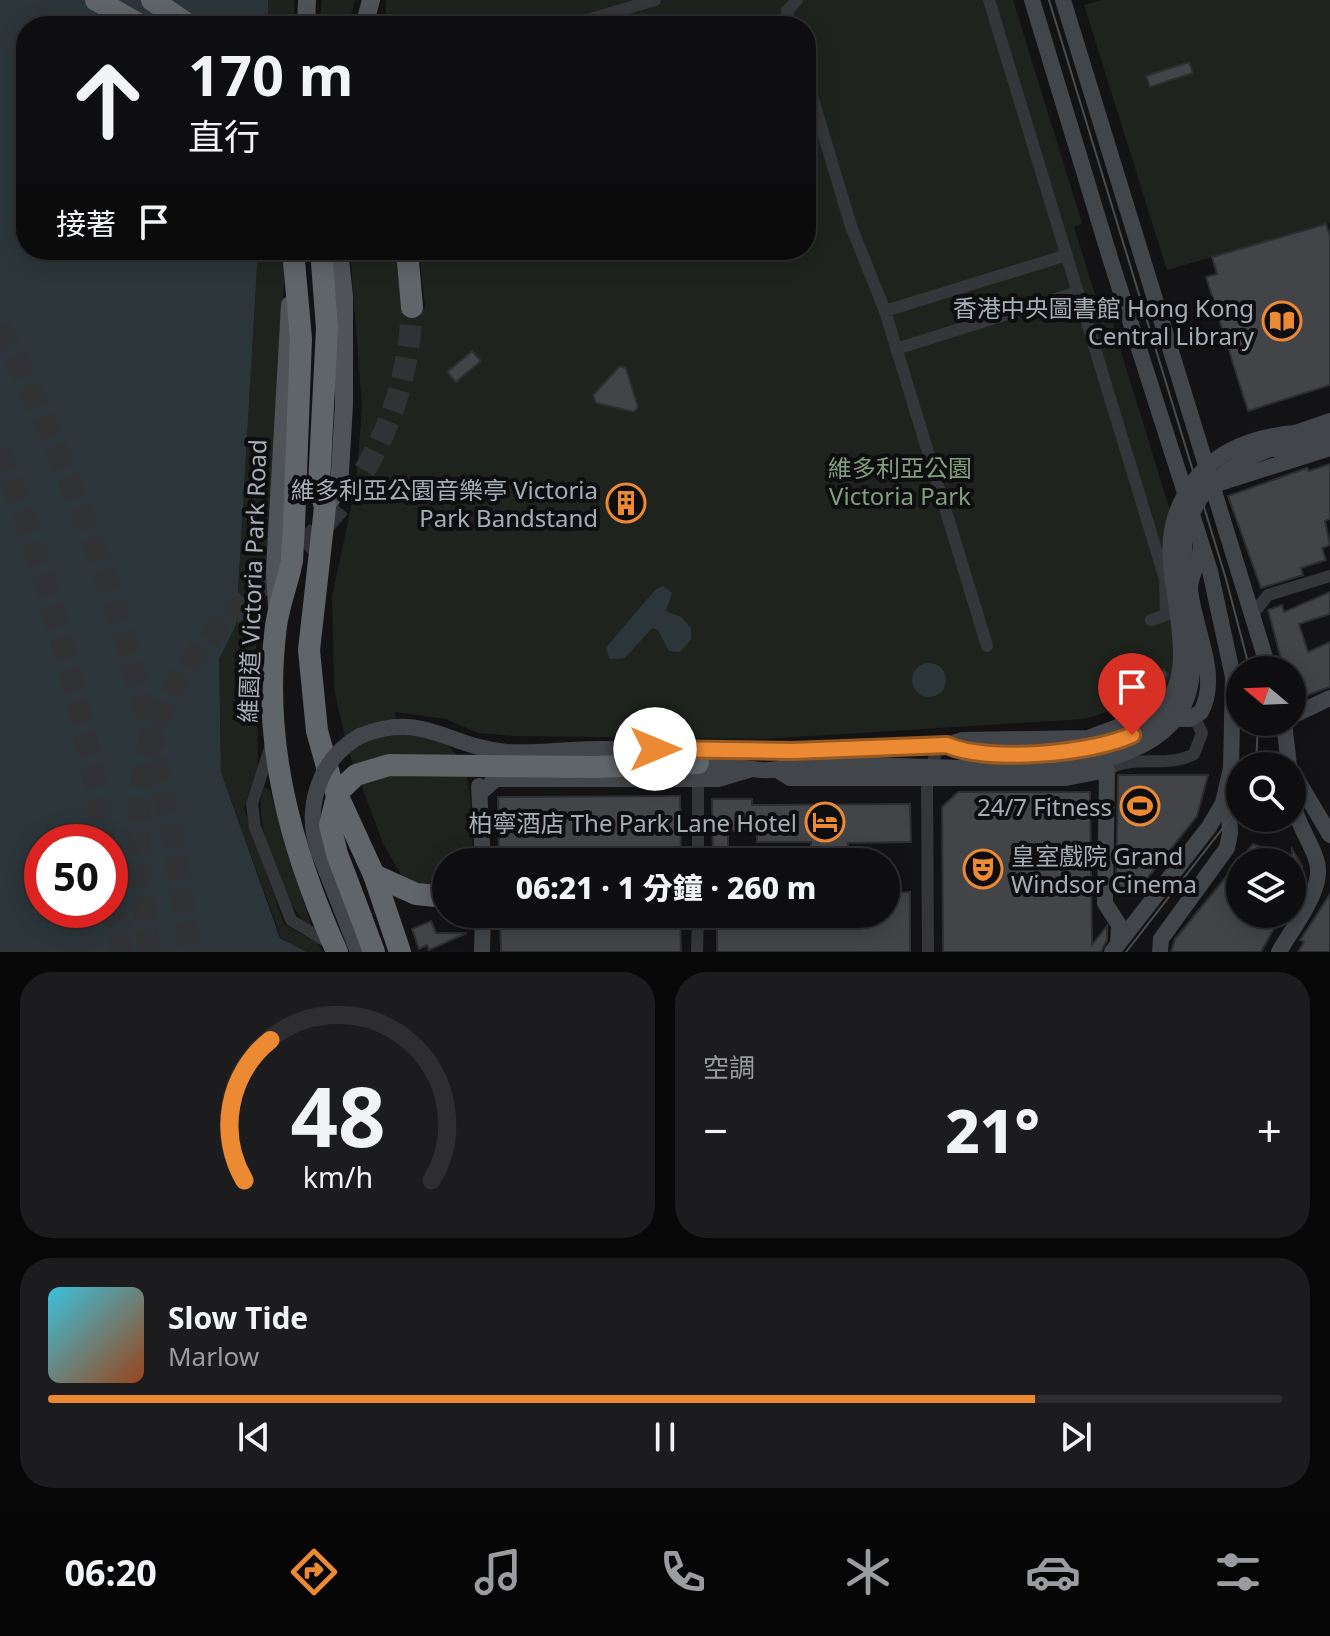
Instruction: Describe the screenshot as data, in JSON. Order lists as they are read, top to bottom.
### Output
{
  "streets": {
    "highway": ["維園道 Victoria Park Road"]
  },
  "parks": ["維多利亞公園 Victoria Park"],
  "places": {
    "library": ["香港中央圖書館 Hong Kong Central Library"],
    "building": ["維多利亞公園音樂亭 Victoria Park Bandstand"],
    "sports": ["24/7 Fitness"],
    "hotel": ["柏寧酒店 The Park Lane Hotel"],
    "theatre": ["皇室戲院 Grand Windsor Cinema"]
  },
  "north": "left",
  "page": {
    "turn": ["170 m", "直行"],
    "then": "接著",
    "limit": "50",
    "trip": "06:21 · 1 分鐘 · 260 m",
    "tile": "空調",
    "heat": ["−", "21°", "+"],
    "song": ["Slow Tide", "Marlow"],
    "tabs": "06:20",
    "gauge": ["48", "km/h"]
  }
}
